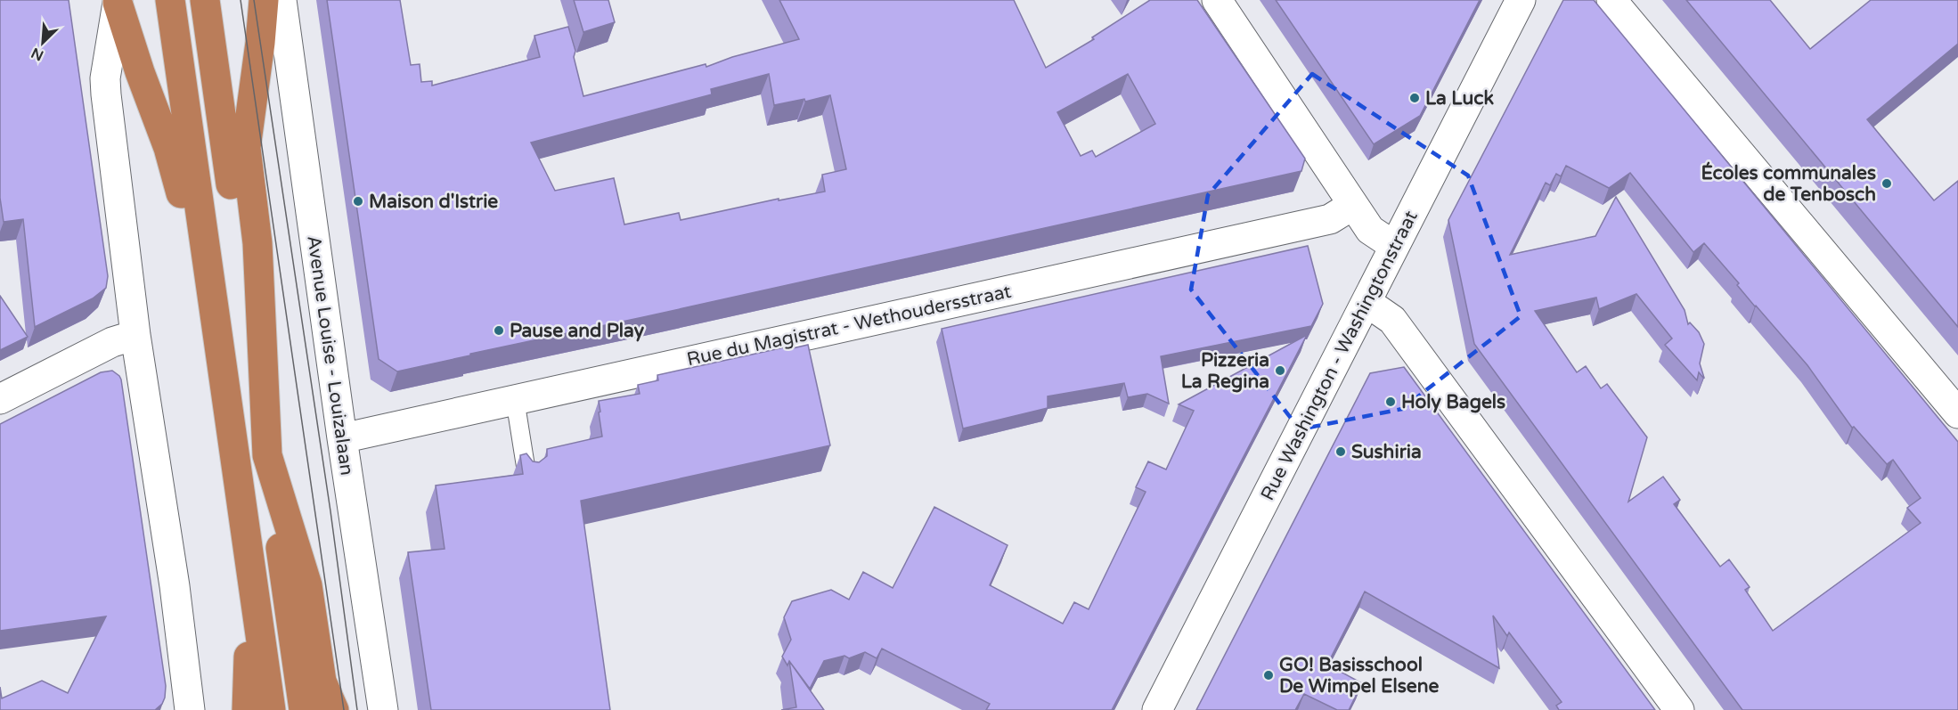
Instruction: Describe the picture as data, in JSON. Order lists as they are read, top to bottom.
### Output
{
  "streets": {
    "street": ["Rue du Magistrat - Wethoudersstraat", "Avenue Louise - Louizalaan", "Rue Washington - Washingtonstraat"]
  },
  "crossings": [
    ["Rue du Magistrat - Wethoudersstraat", "Avenue Louise - Louizalaan"]
  ],
  "places": [
    "La Luck",
    "Écoles communales de Tenbosch",
    "Maison d'Istrie",
    "Pause and Play",
    "Pizzeria La Regina",
    "Holy Bagels",
    "Sushiria",
    "GO! Basisschool De Wimpel Elsene"
  ],
  "north": "bottom left"
}
